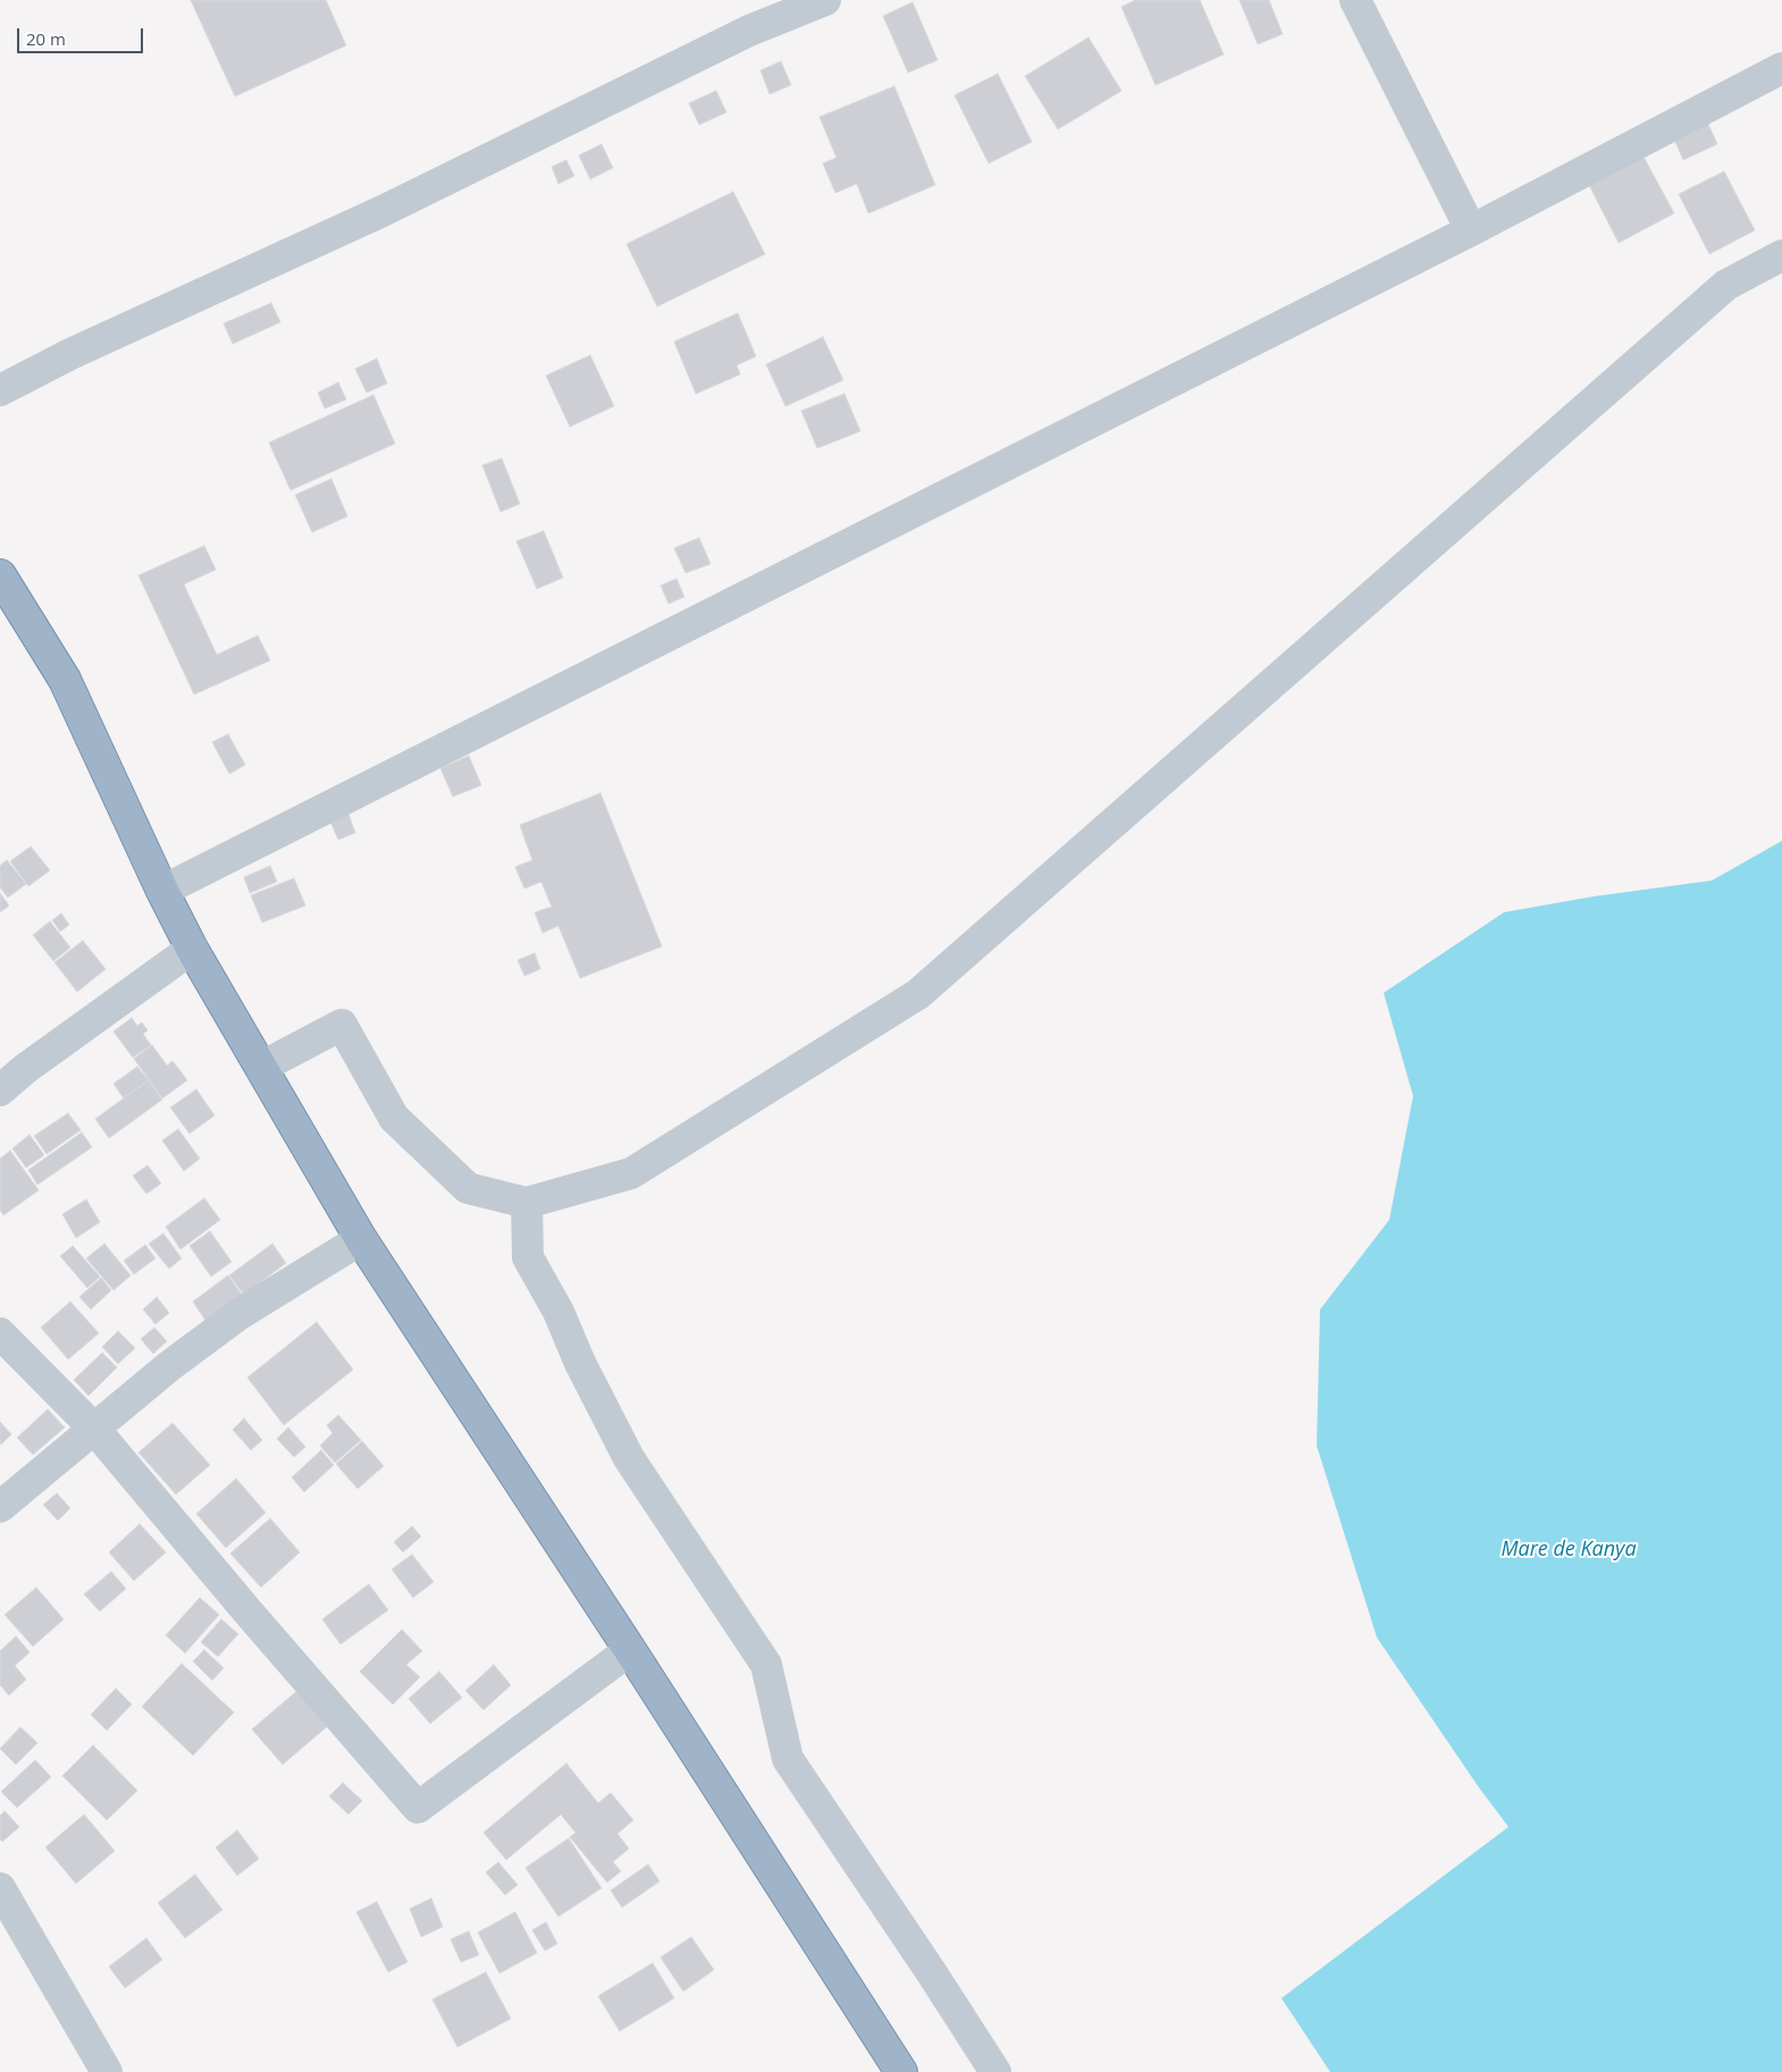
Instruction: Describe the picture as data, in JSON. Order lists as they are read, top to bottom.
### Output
{
  "water": ["Mare de Kanya"],
  "scale_bar": "20 m"
}
